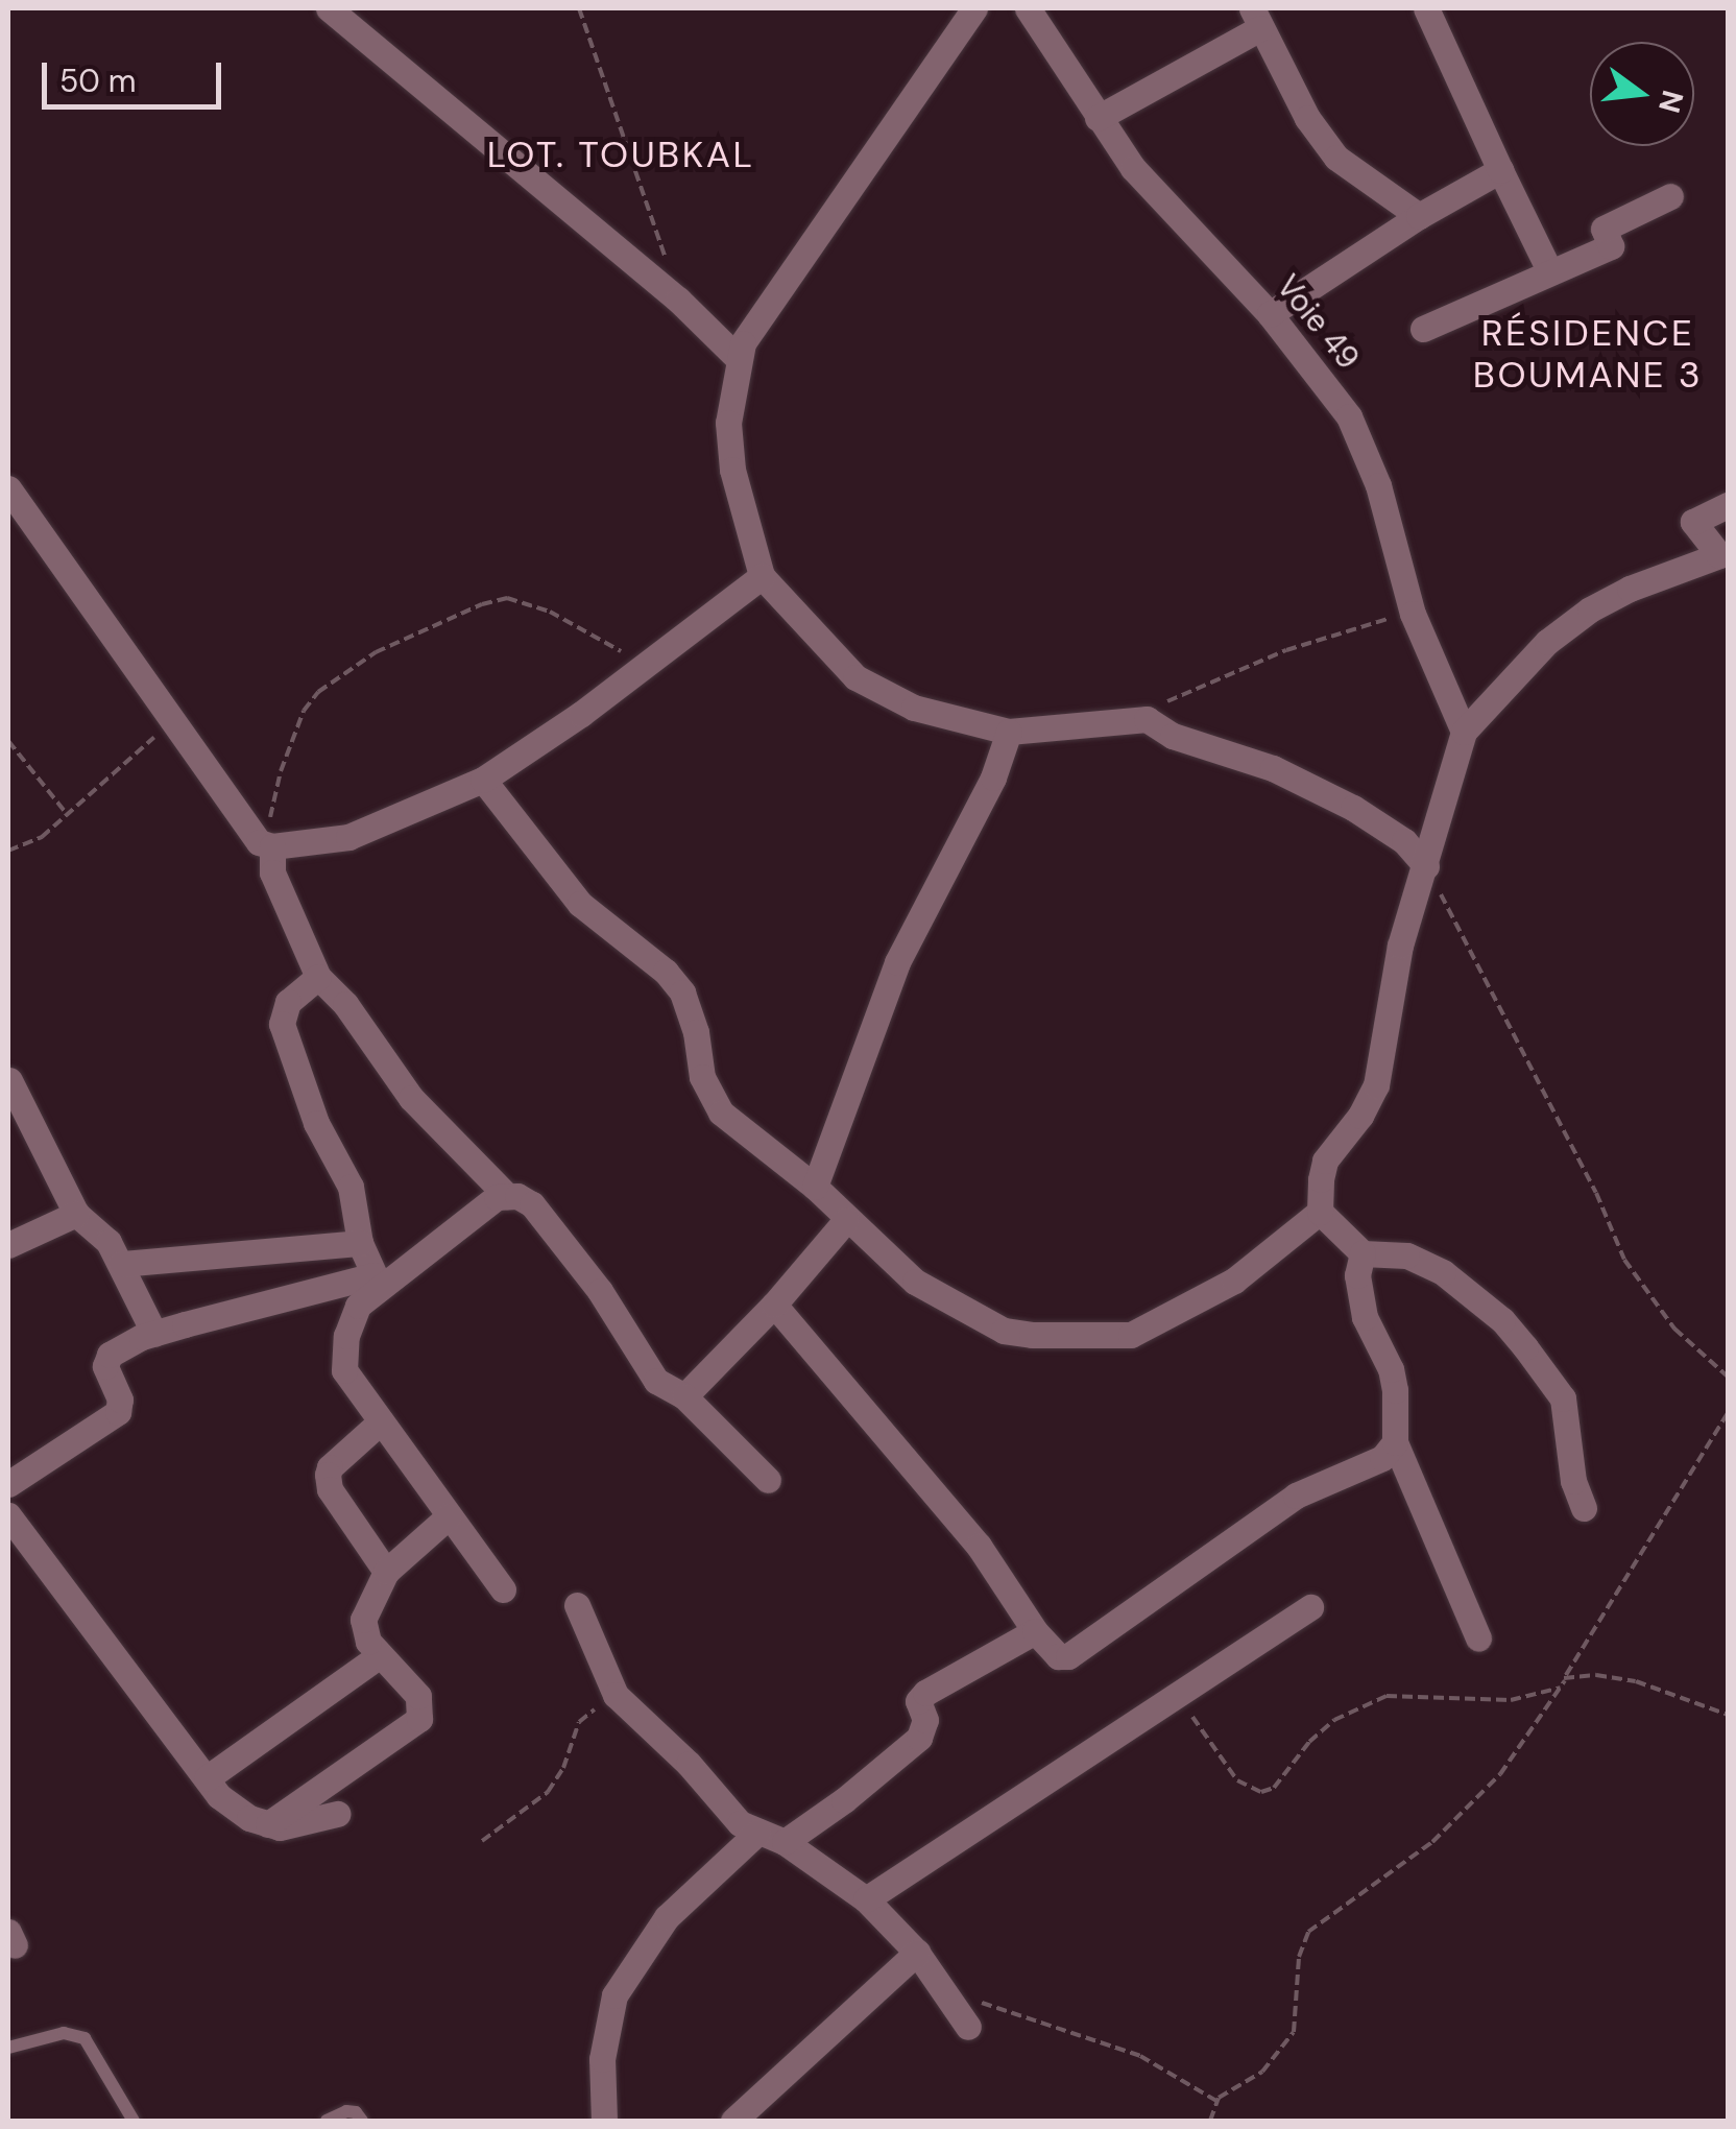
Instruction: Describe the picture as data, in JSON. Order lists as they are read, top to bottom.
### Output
{
  "streets": {
    "street": ["Voie 49"]
  },
  "districts": ["LOT. TOUBKAL", "RÉSIDENCE BOUMANE 3"],
  "scale_bar": "50 m",
  "north": "right"
}
